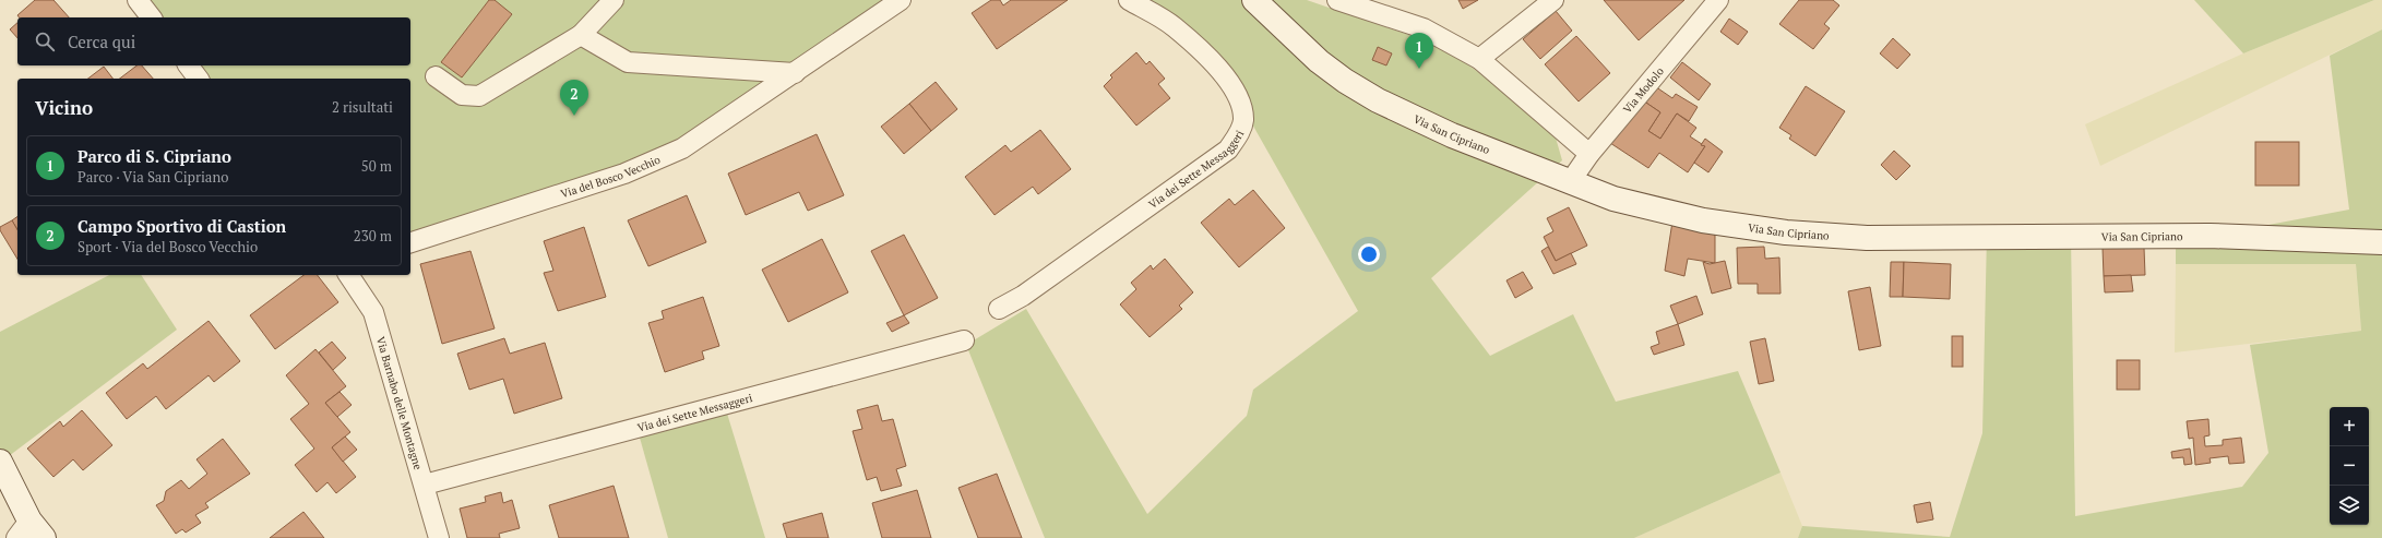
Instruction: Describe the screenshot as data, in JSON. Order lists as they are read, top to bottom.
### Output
{
  "streets": {
    "main road": ["Via San Cipriano"],
    "street": [
      "Via Modolo",
      "Via dei Sette Messaggeri",
      "Via del Bosco Vecchio",
      "Via Barnabo delle Montagne"
    ]
  },
  "crossings": [
    ["Via Modolo", "Via San Cipriano"],
    ["Via dei Sette Messaggeri", "Via Barnabo delle Montagne"]
  ],
  "page": {
    "search": "Cerca qui",
    "pins": ["1", "2"],
    "heading": ["Vicino", "2 risultati"],
    "list": [
      {
        "mark": "1",
        "name": "Parco di S. Cipriano",
        "note": "Parco · Via San Cipriano",
        "value": "50 m"
      },
      {
        "mark": "2",
        "name": "Campo Sportivo di Castion",
        "note": "Sport · Via del Bosco Vecchio",
        "value": "230 m"
      }
    ],
    "map_buttons": ["+", "−"]
  }
}
